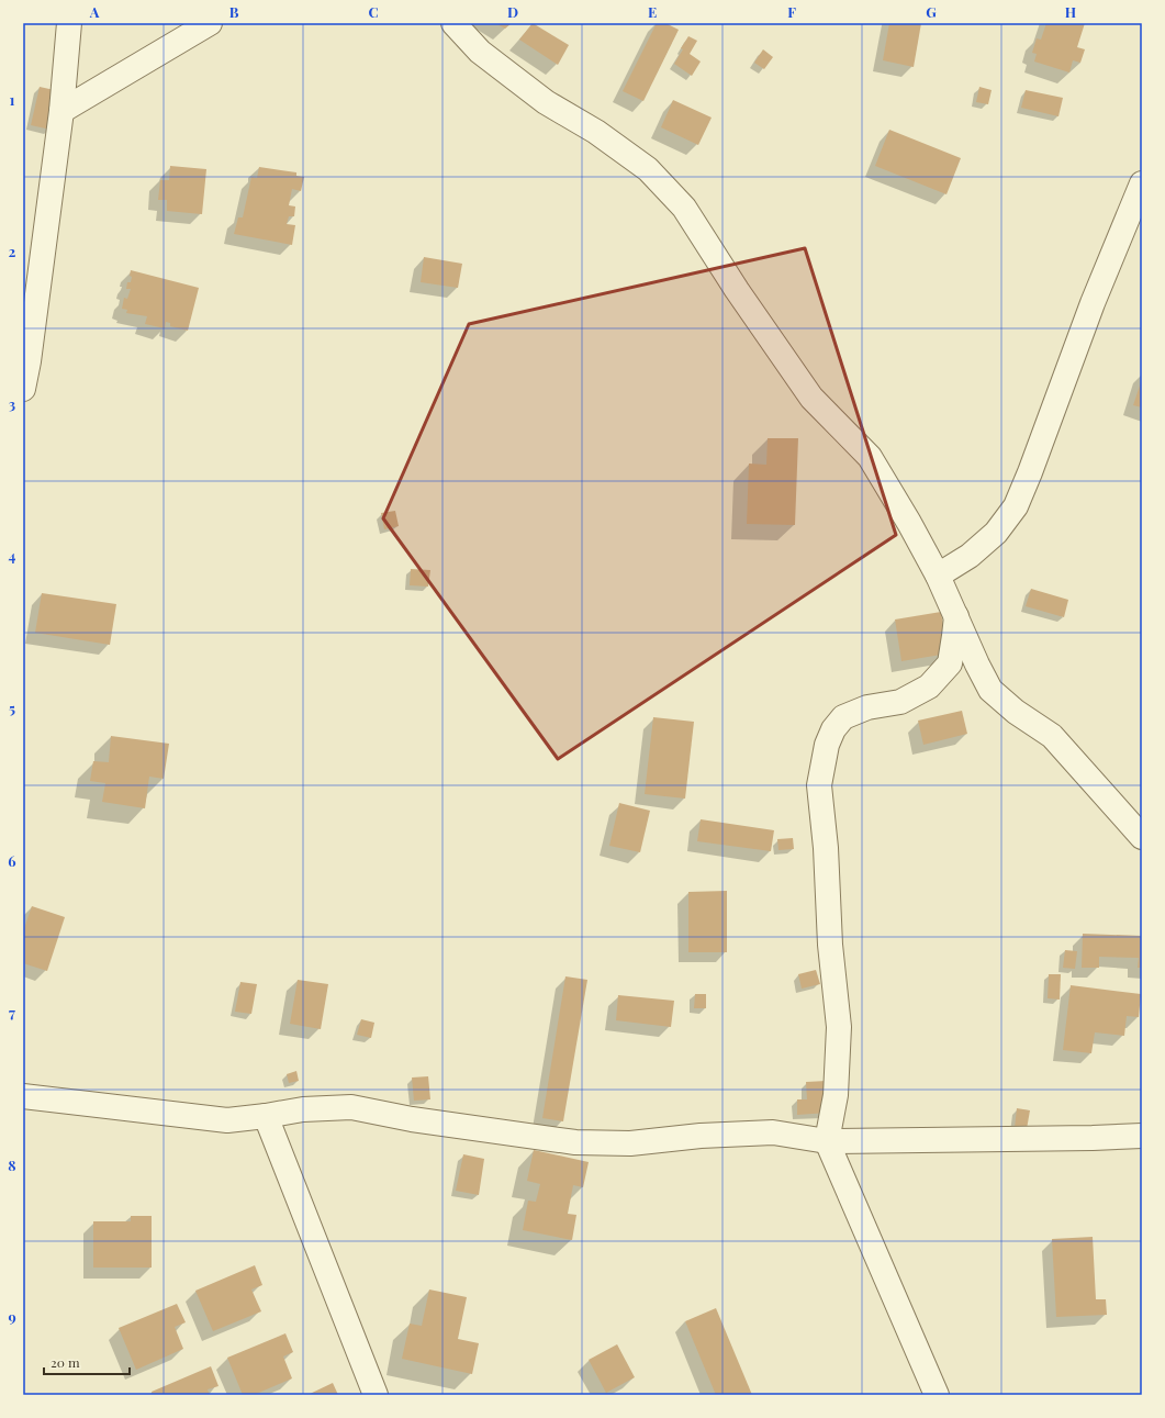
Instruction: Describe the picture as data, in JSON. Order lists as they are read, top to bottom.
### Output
{
  "scale_bar": "20 m",
  "grid": {
    "columns": [
      "A",
      "B",
      "C",
      "D",
      "E",
      "F",
      "G",
      "H"
    ],
    "rows": [
      "1",
      "2",
      "3",
      "4",
      "5",
      "6",
      "7",
      "8",
      "9"
    ]
  }
}
